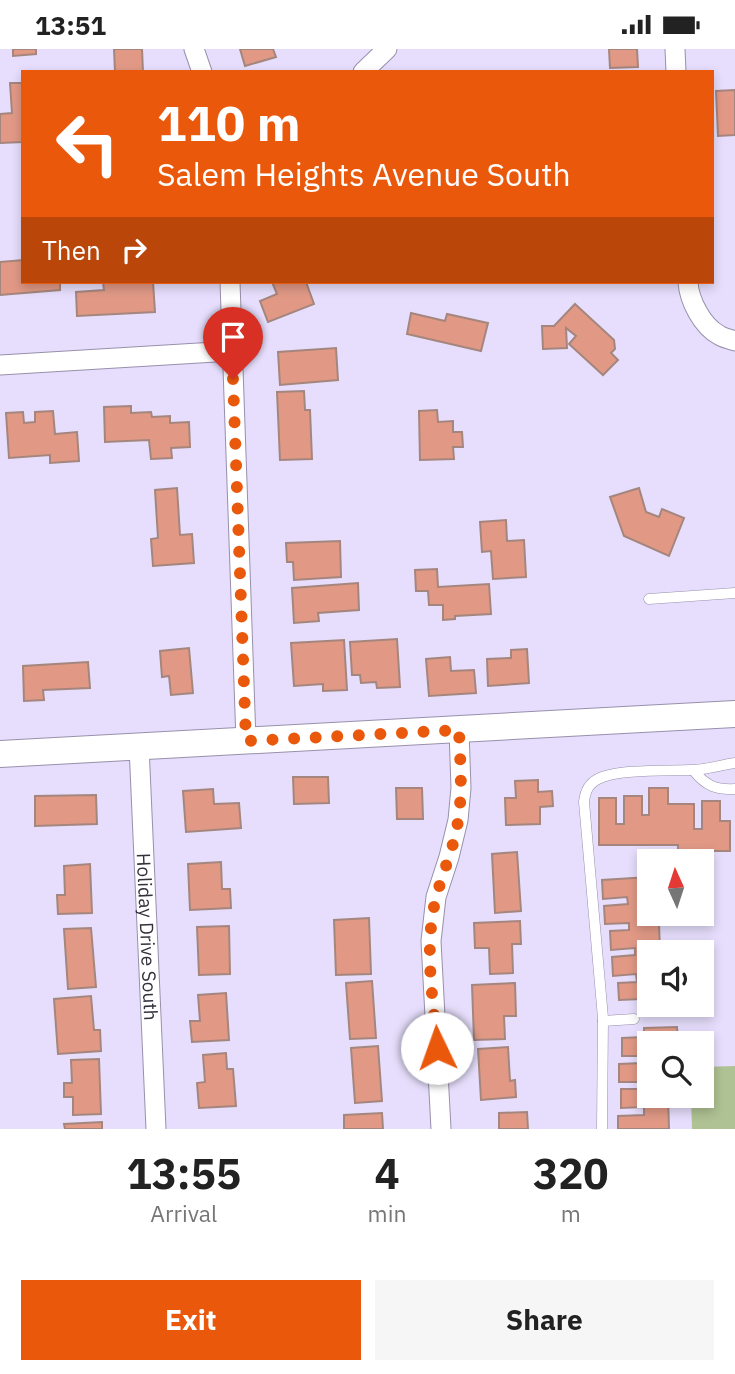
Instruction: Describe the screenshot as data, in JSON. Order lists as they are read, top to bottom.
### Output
{
  "streets": {
    "street": ["Holiday Drive South"]
  },
  "north": "top",
  "page": {
    "status": "13:51",
    "turn": ["110 m", "Salem Heights Avenue South"],
    "then": "Then",
    "eta": [
      "13:55",
      "Arrival",
      "4",
      "min",
      "320",
      "m"
    ],
    "buttons": ["Exit", "Share"]
  }
}
